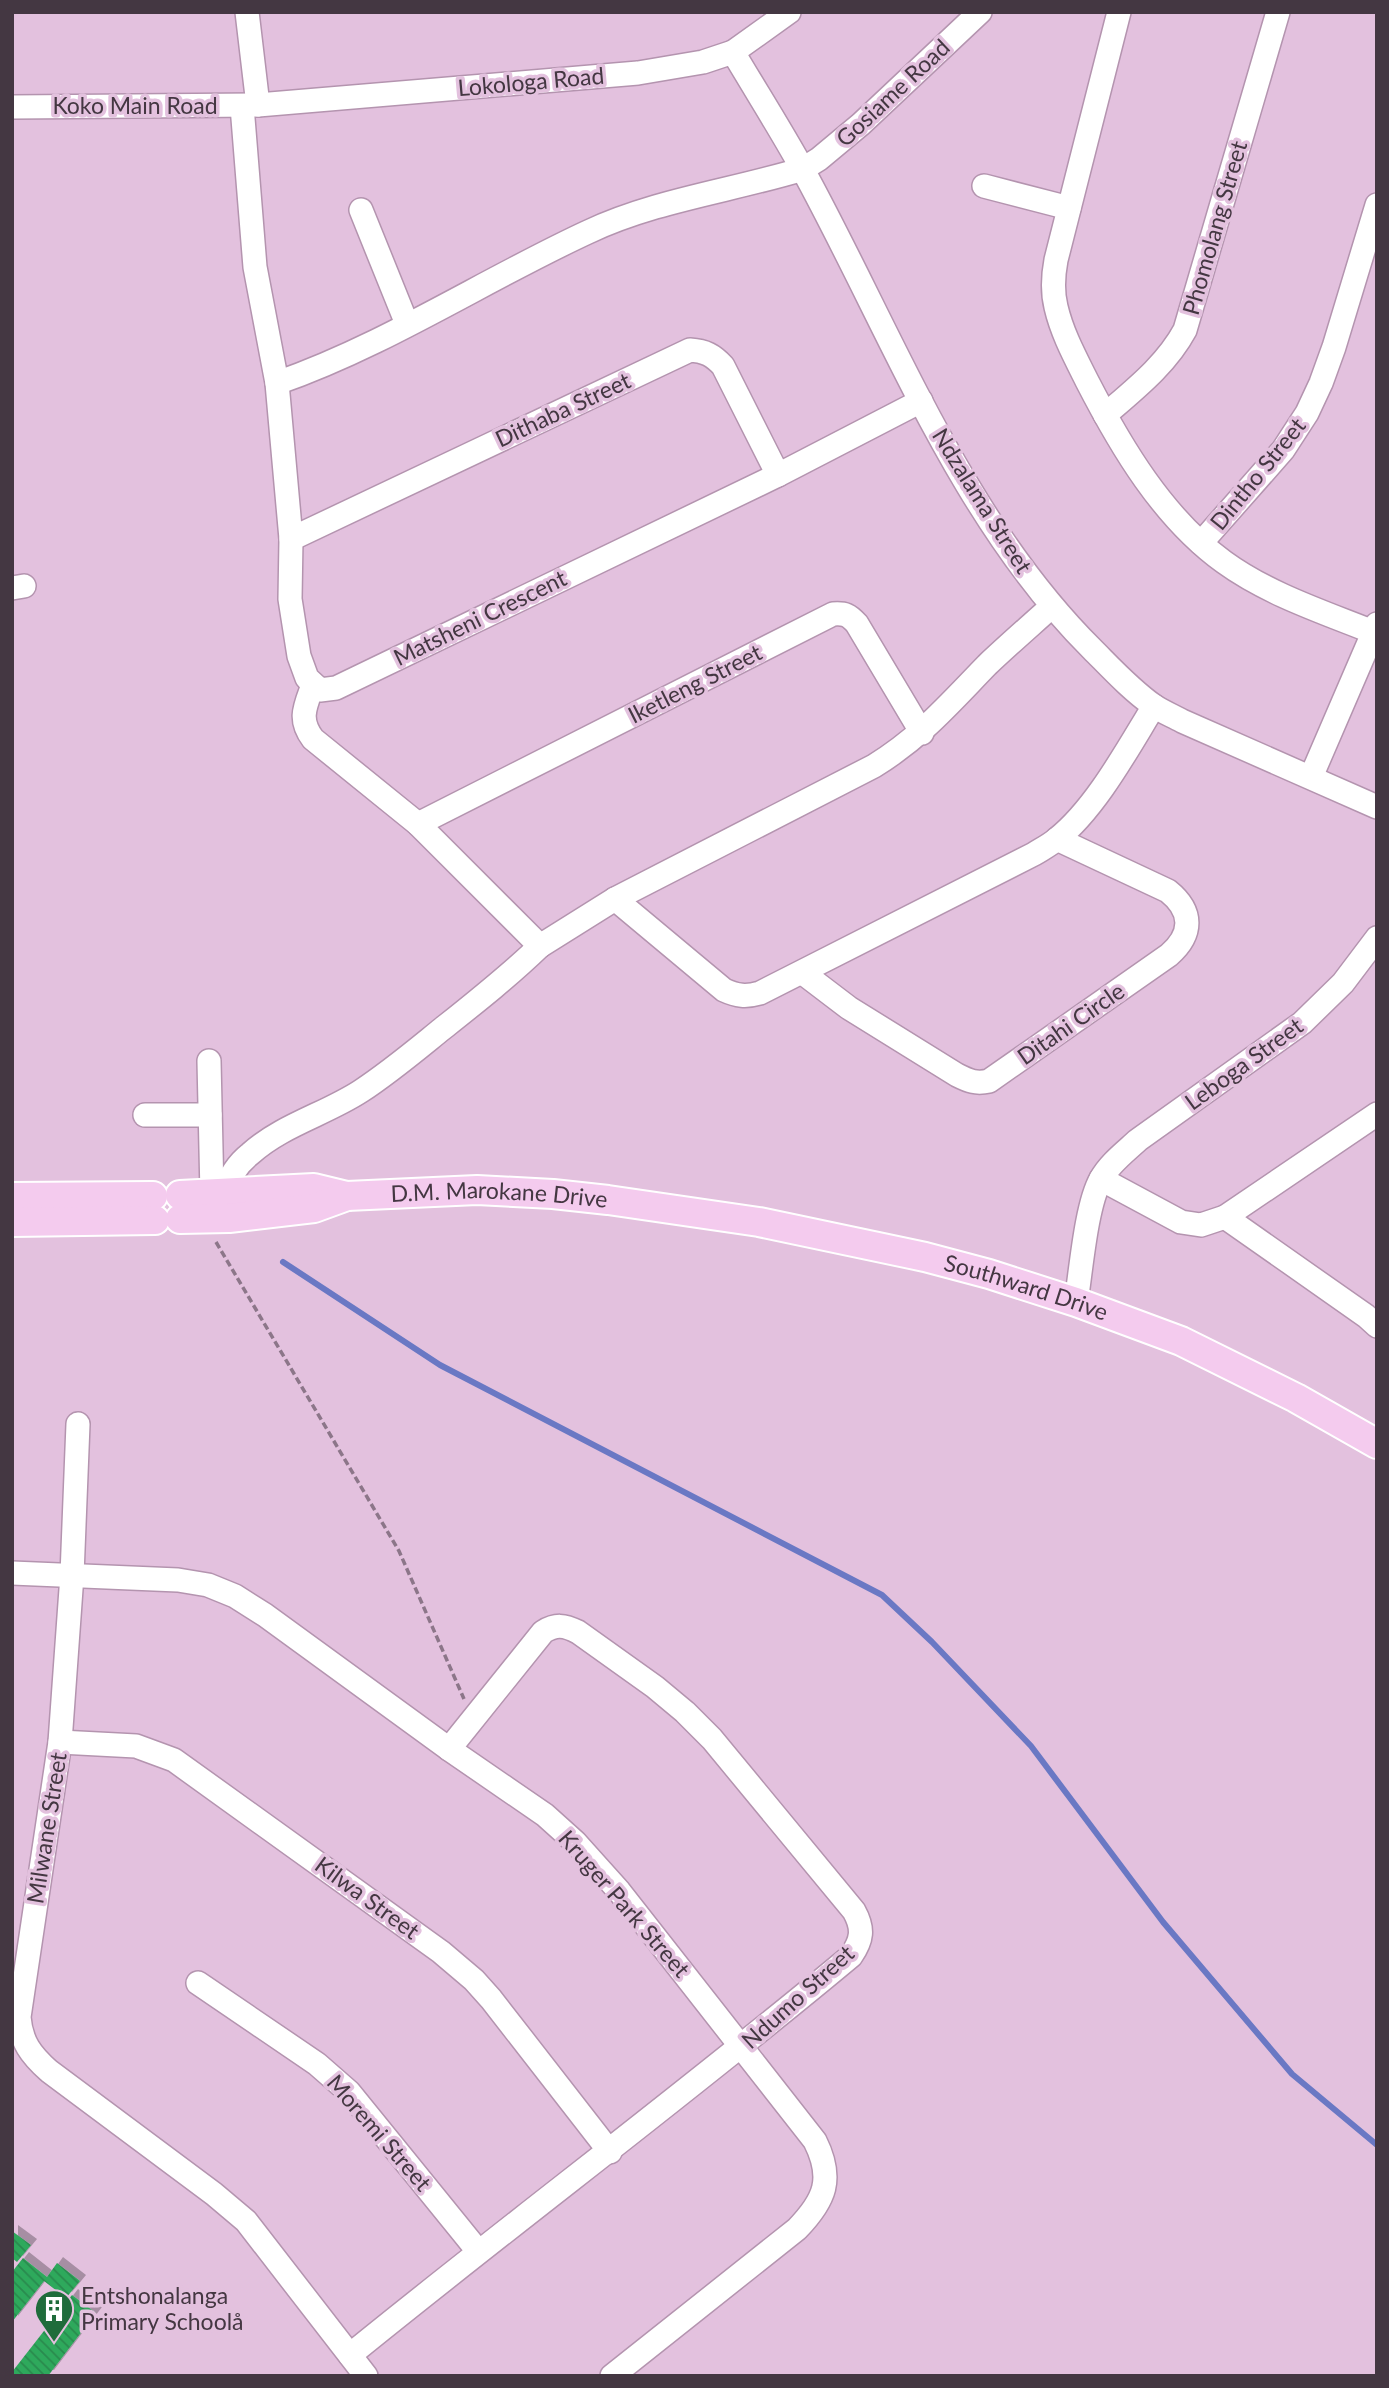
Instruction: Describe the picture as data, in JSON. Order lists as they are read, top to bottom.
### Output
{
  "streets": {
    "main road": ["D.M. Marokane Drive", "Southward Drive"],
    "street": [
      "Lokologa Road",
      "Gosiame Road",
      "Koko Main Road",
      "Phomolang Street",
      "Dithaba Street",
      "Dintho Street",
      "Ndzalama Street",
      "Matsheni Crescent",
      "Iketleng Street",
      "Ditahi Circle",
      "Leboga Street",
      "Milwane Street",
      "Kilwa Street",
      "Kruger Park Street",
      "Ndumo Street",
      "Moremi Street"
    ]
  },
  "crossings": [
    ["Lokologa Road", "Koko Main Road"],
    ["Lokologa Road", "Ndzalama Street"],
    ["Gosiame Road", "Ndzalama Street"],
    ["Dithaba Street", "Matsheni Crescent"],
    ["Ndzalama Street", "Matsheni Crescent"],
    ["D.M. Marokane Drive", "Southward Drive"],
    ["Milwane Street", "Kilwa Street"],
    ["Milwane Street", "Kruger Park Street"],
    ["Milwane Street", "Ndumo Street"],
    ["Kilwa Street", "Ndumo Street"],
    ["Kruger Park Street", "Ndumo Street"],
    ["Ndumo Street", "Moremi Street"]
  ],
  "places": {
    "building": ["Entshonalanga Primary Schoolå"]
  }
}
